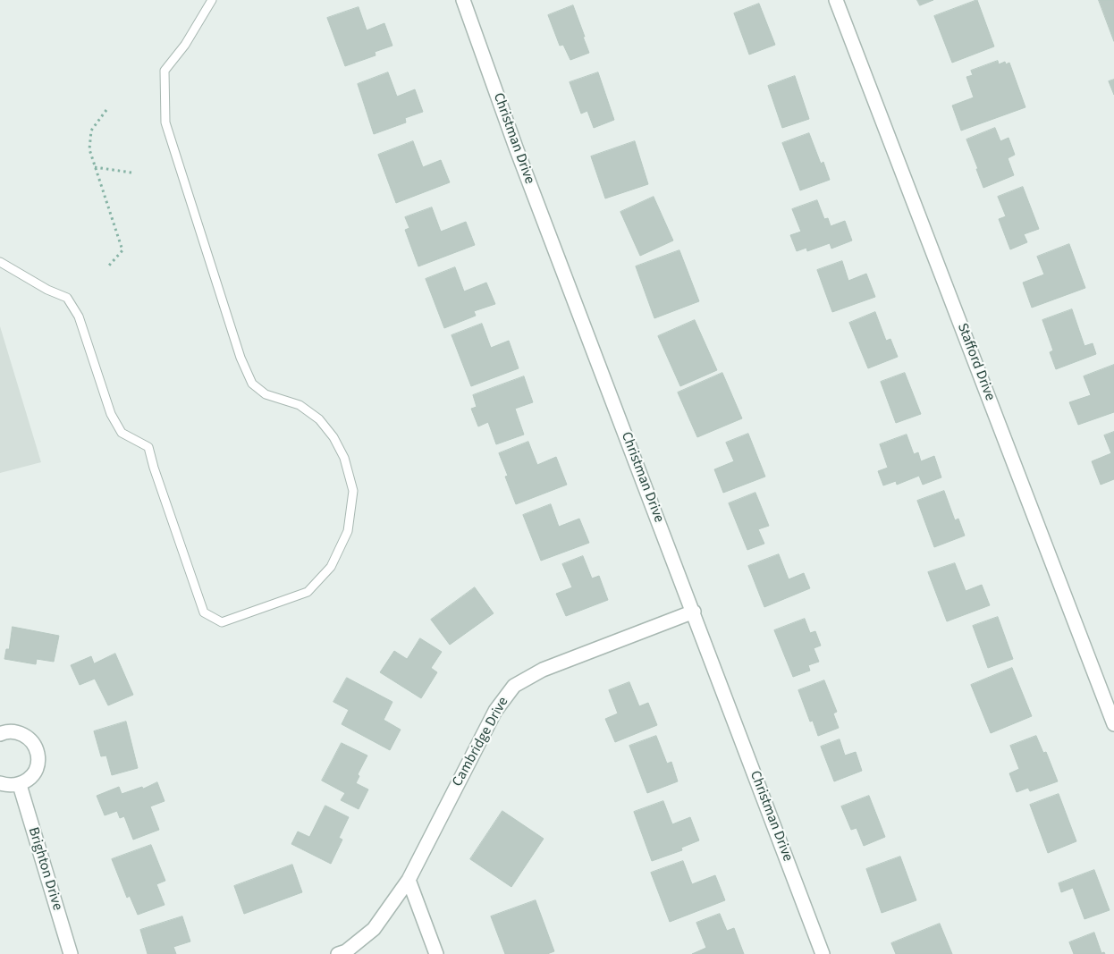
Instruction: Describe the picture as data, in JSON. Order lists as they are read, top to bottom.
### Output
{
  "streets": {
    "street": [
      "Christman Drive",
      "Stafford Drive",
      "Cambridge Drive",
      "Brighton Drive"
    ]
  },
  "crossings": [
    ["Christman Drive", "Cambridge Drive"]
  ]
}
